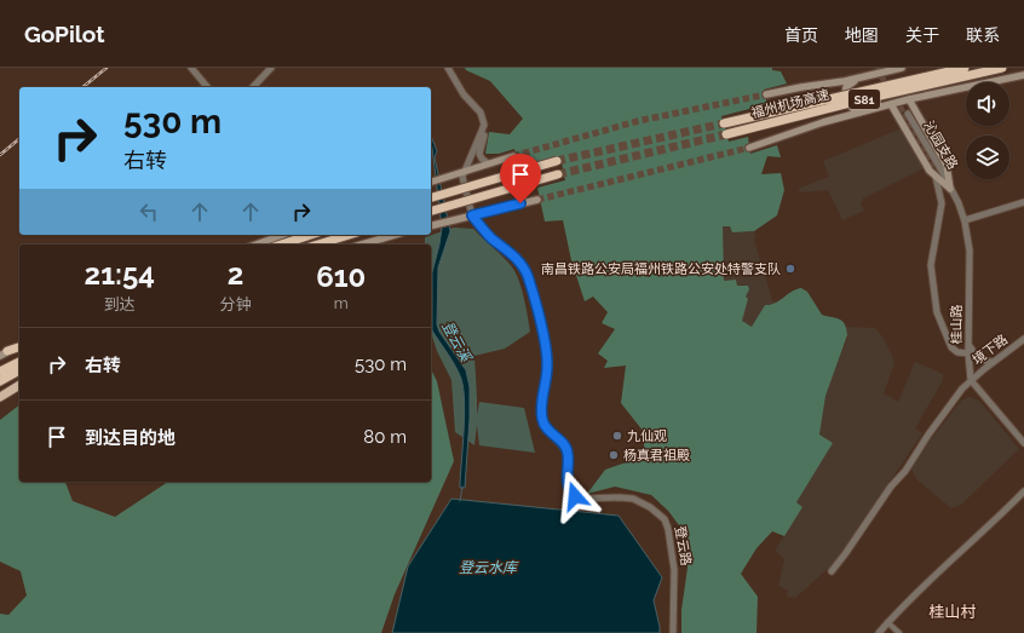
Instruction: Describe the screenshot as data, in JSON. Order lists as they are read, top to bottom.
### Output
{
  "streets": {
    "highway": ["S81", "福州机场高速"],
    "street": [
      "沁园支路",
      "桂山路",
      "境下路",
      "登云路"
    ]
  },
  "crossings": [
    ["沁园支路", "桂山路"],
    ["桂山路", "境下路"]
  ],
  "districts": ["桂山村"],
  "water": ["登云溪", "登云水库"],
  "places": ["南昌铁路公安局福州铁路公安处特警支队", "九仙观", "杨真君祖殿"],
  "page": {
    "header": "GoPilot",
    "nav": [
      "首页",
      "地图",
      "关于",
      "联系"
    ],
    "turn": ["530 m", "右转"],
    "eta": [
      "21:54",
      "到达",
      "2",
      "分钟",
      "610",
      "m"
    ],
    "list": [
      {
        "name": "右转",
        "value": "530 m"
      },
      {
        "name": "到达目的地",
        "value": "80 m"
      }
    ]
  }
}
